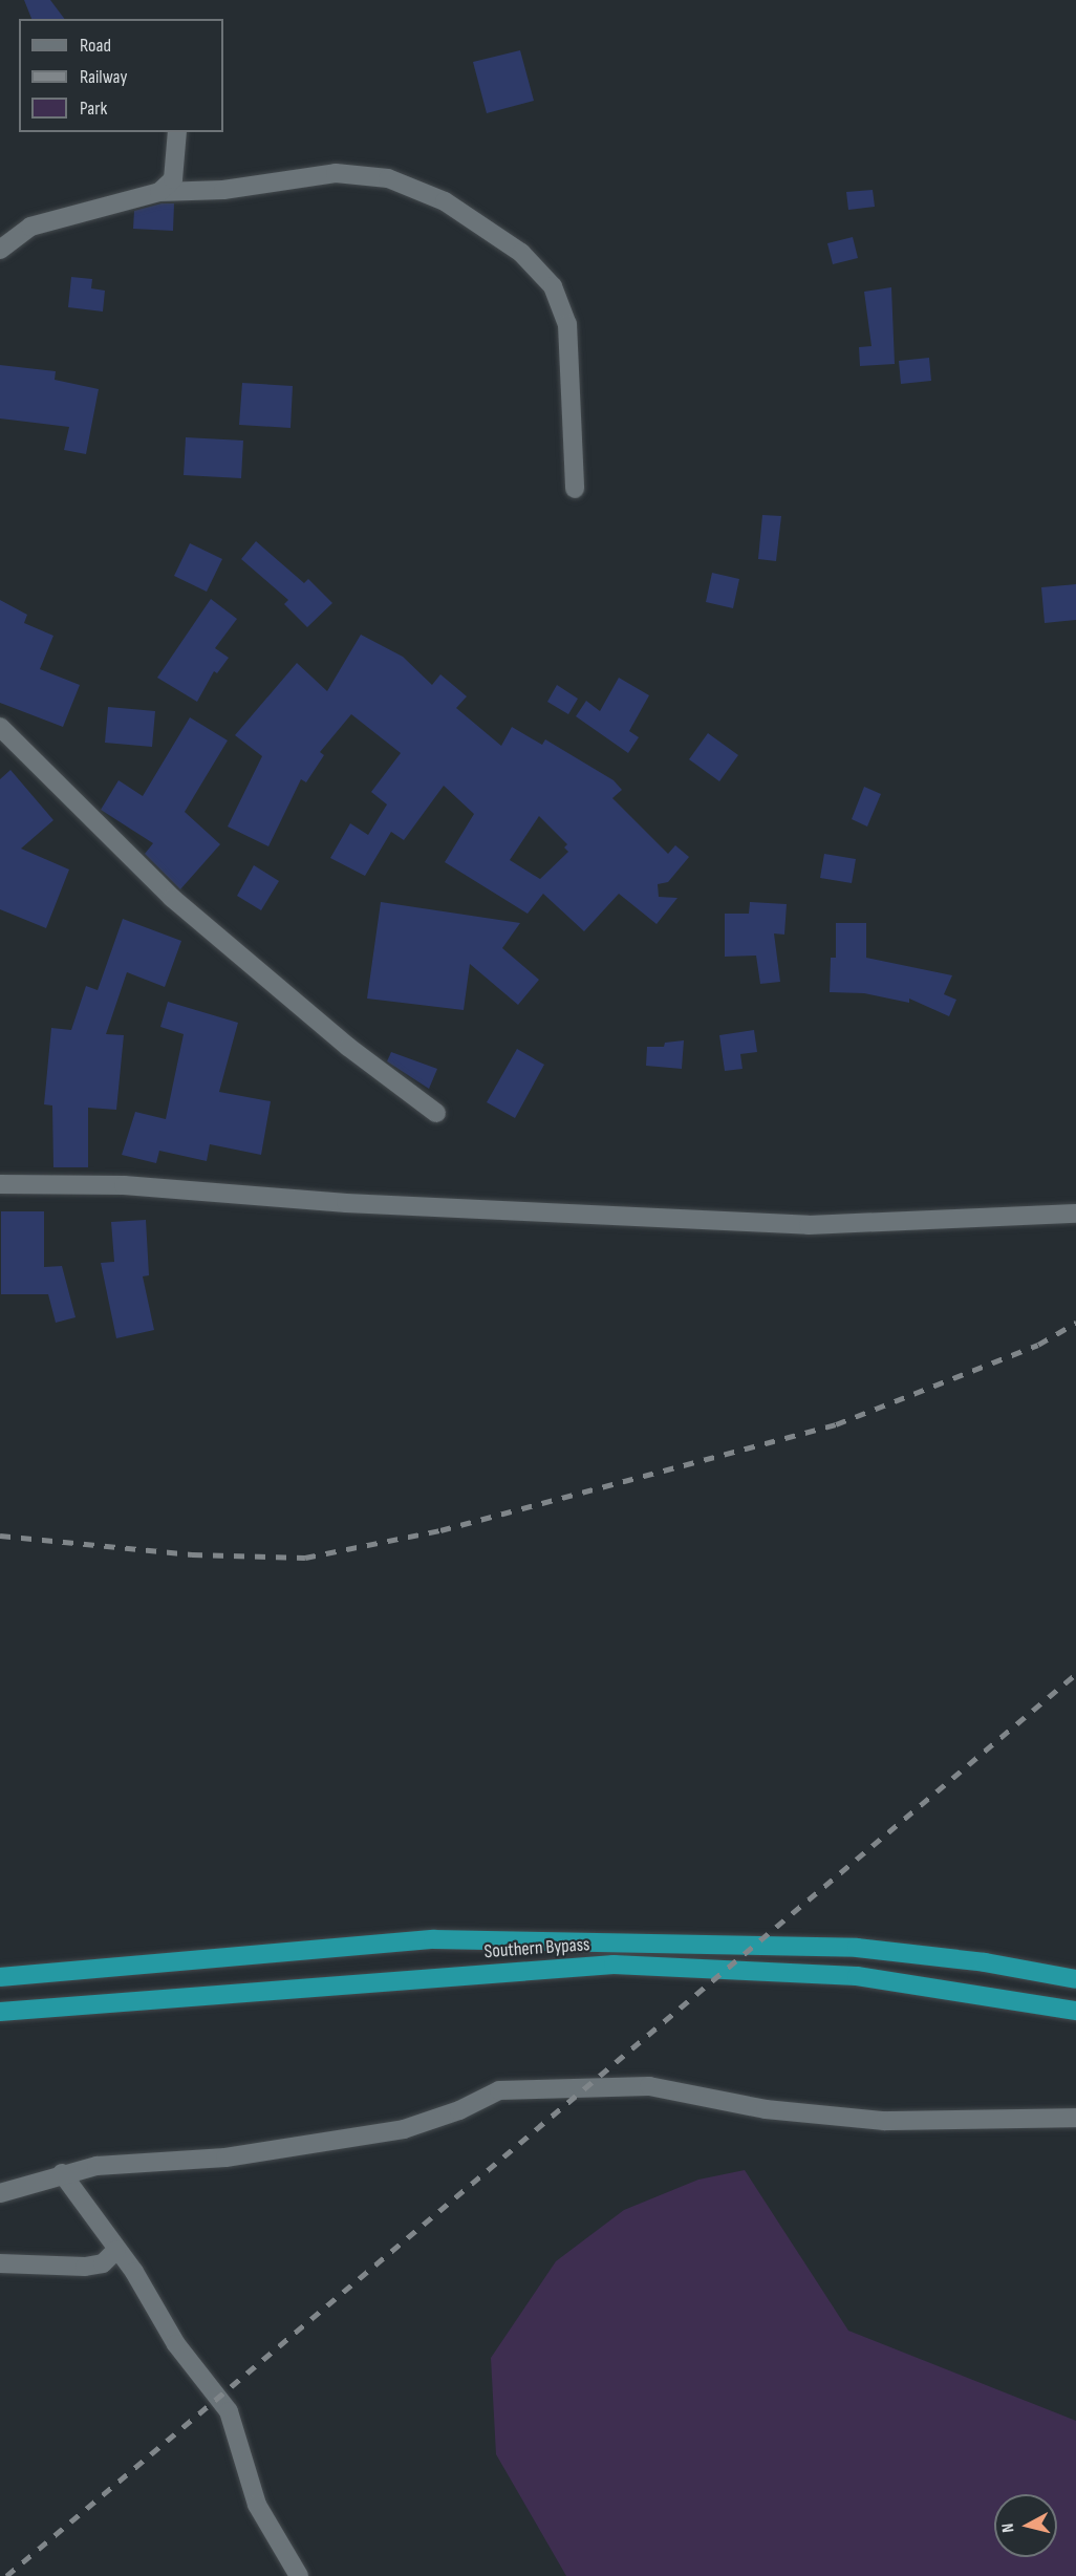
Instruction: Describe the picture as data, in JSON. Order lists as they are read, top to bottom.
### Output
{
  "streets": {
    "highway": ["Southern Bypass"]
  },
  "legend": ["Road", "Railway", "Park"],
  "north": "left"
}
